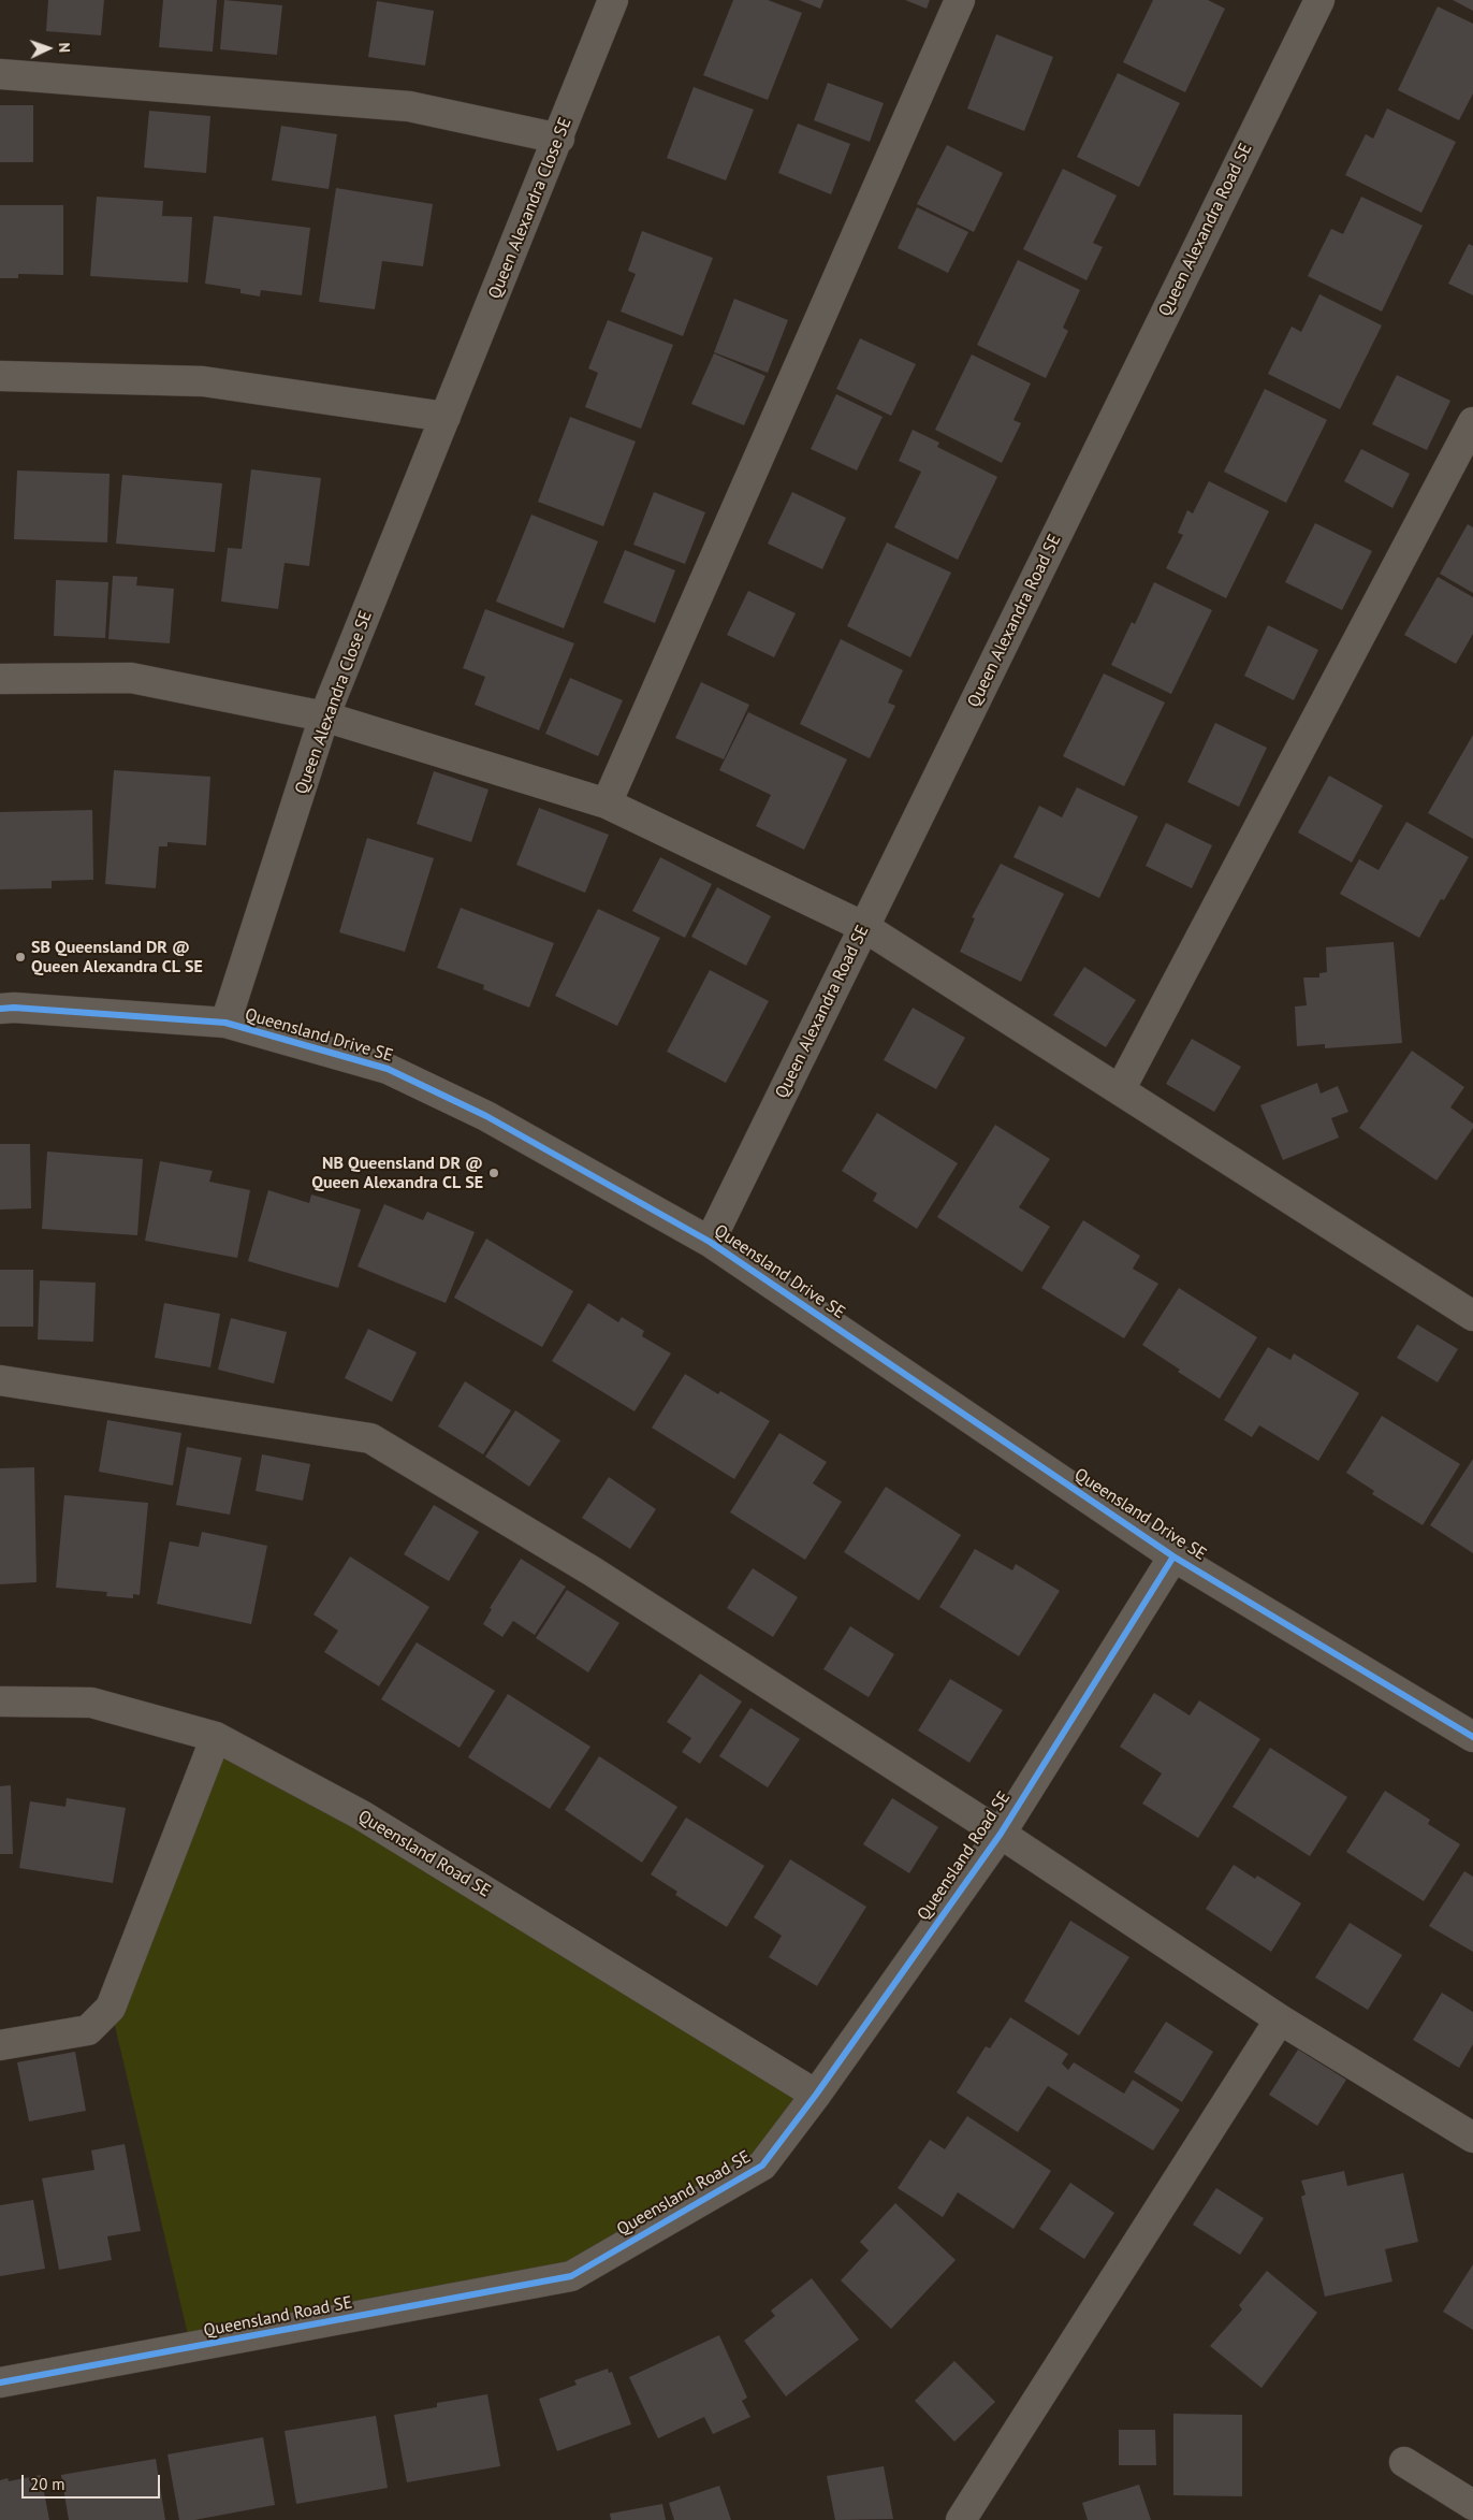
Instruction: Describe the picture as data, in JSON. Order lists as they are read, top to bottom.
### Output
{
  "streets": {
    "street": [
      "Queen Alexandra Close SE",
      "Queen Alexandra Road SE",
      "Queensland Drive SE",
      "Queensland Road SE"
    ]
  },
  "crossings": [
    ["Queen Alexandra Close SE", "Queensland Drive SE"],
    ["Queen Alexandra Road SE", "Queensland Drive SE"],
    ["Queensland Drive SE", "Queensland Road SE"]
  ],
  "places": ["SB Queensland DR @ Queen Alexandra CL SE", "NB Queensland DR @ Queen Alexandra CL SE"],
  "scale_bar": "20 m",
  "north": "right"
}
